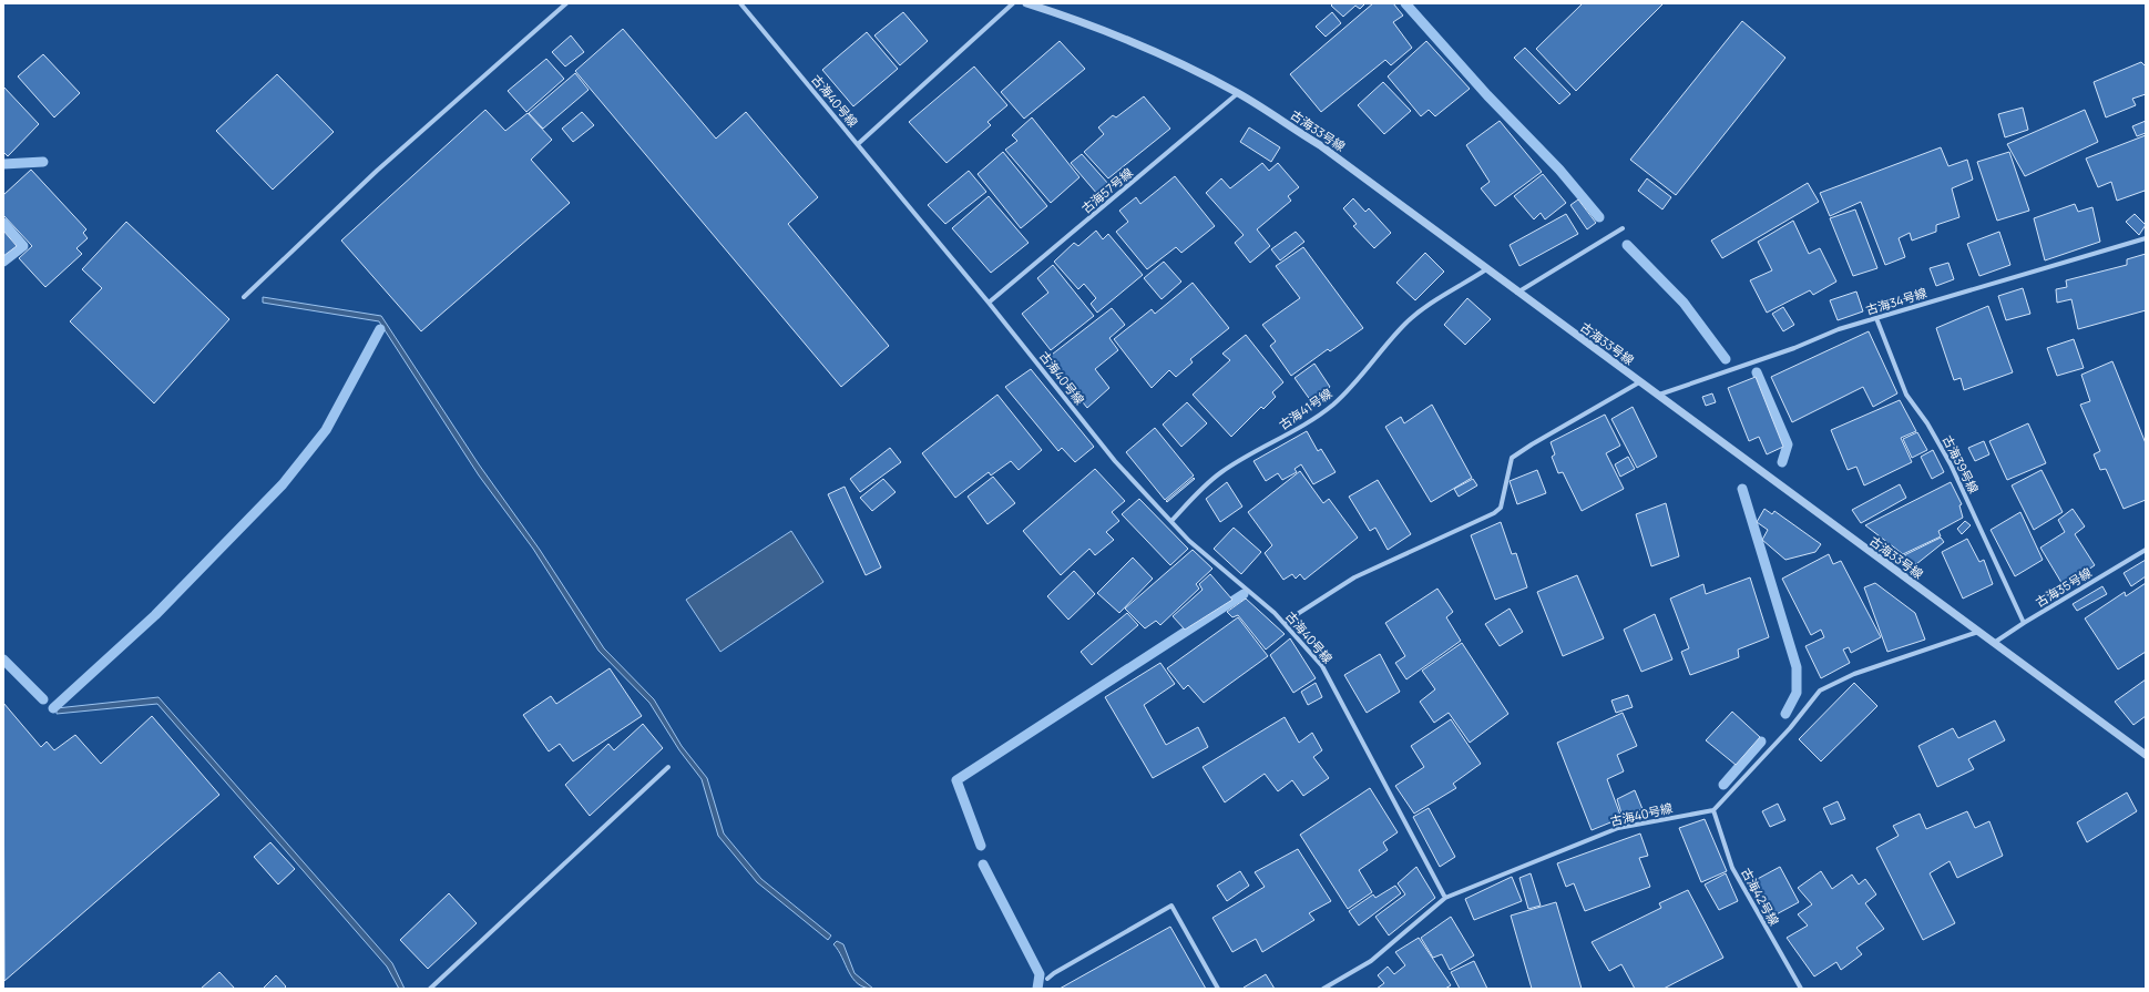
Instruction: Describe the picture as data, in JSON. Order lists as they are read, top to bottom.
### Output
{
  "streets": {
    "street": [
      "古海40号線",
      "古海33号線",
      "古海57号線",
      "古海34号線",
      "古海41号線",
      "古海39号線",
      "古海35号線",
      "古海42号線"
    ]
  },
  "crossings": [
    ["古海40号線", "古海57号線"],
    ["古海40号線", "古海41号線"],
    ["古海40号線", "古海42号線"],
    ["古海33号線", "古海57号線"],
    ["古海33号線", "古海34号線"],
    ["古海33号線", "古海41号線"],
    ["古海33号線", "古海35号線"],
    ["古海34号線", "古海39号線"],
    ["古海39号線", "古海35号線"]
  ]
}
